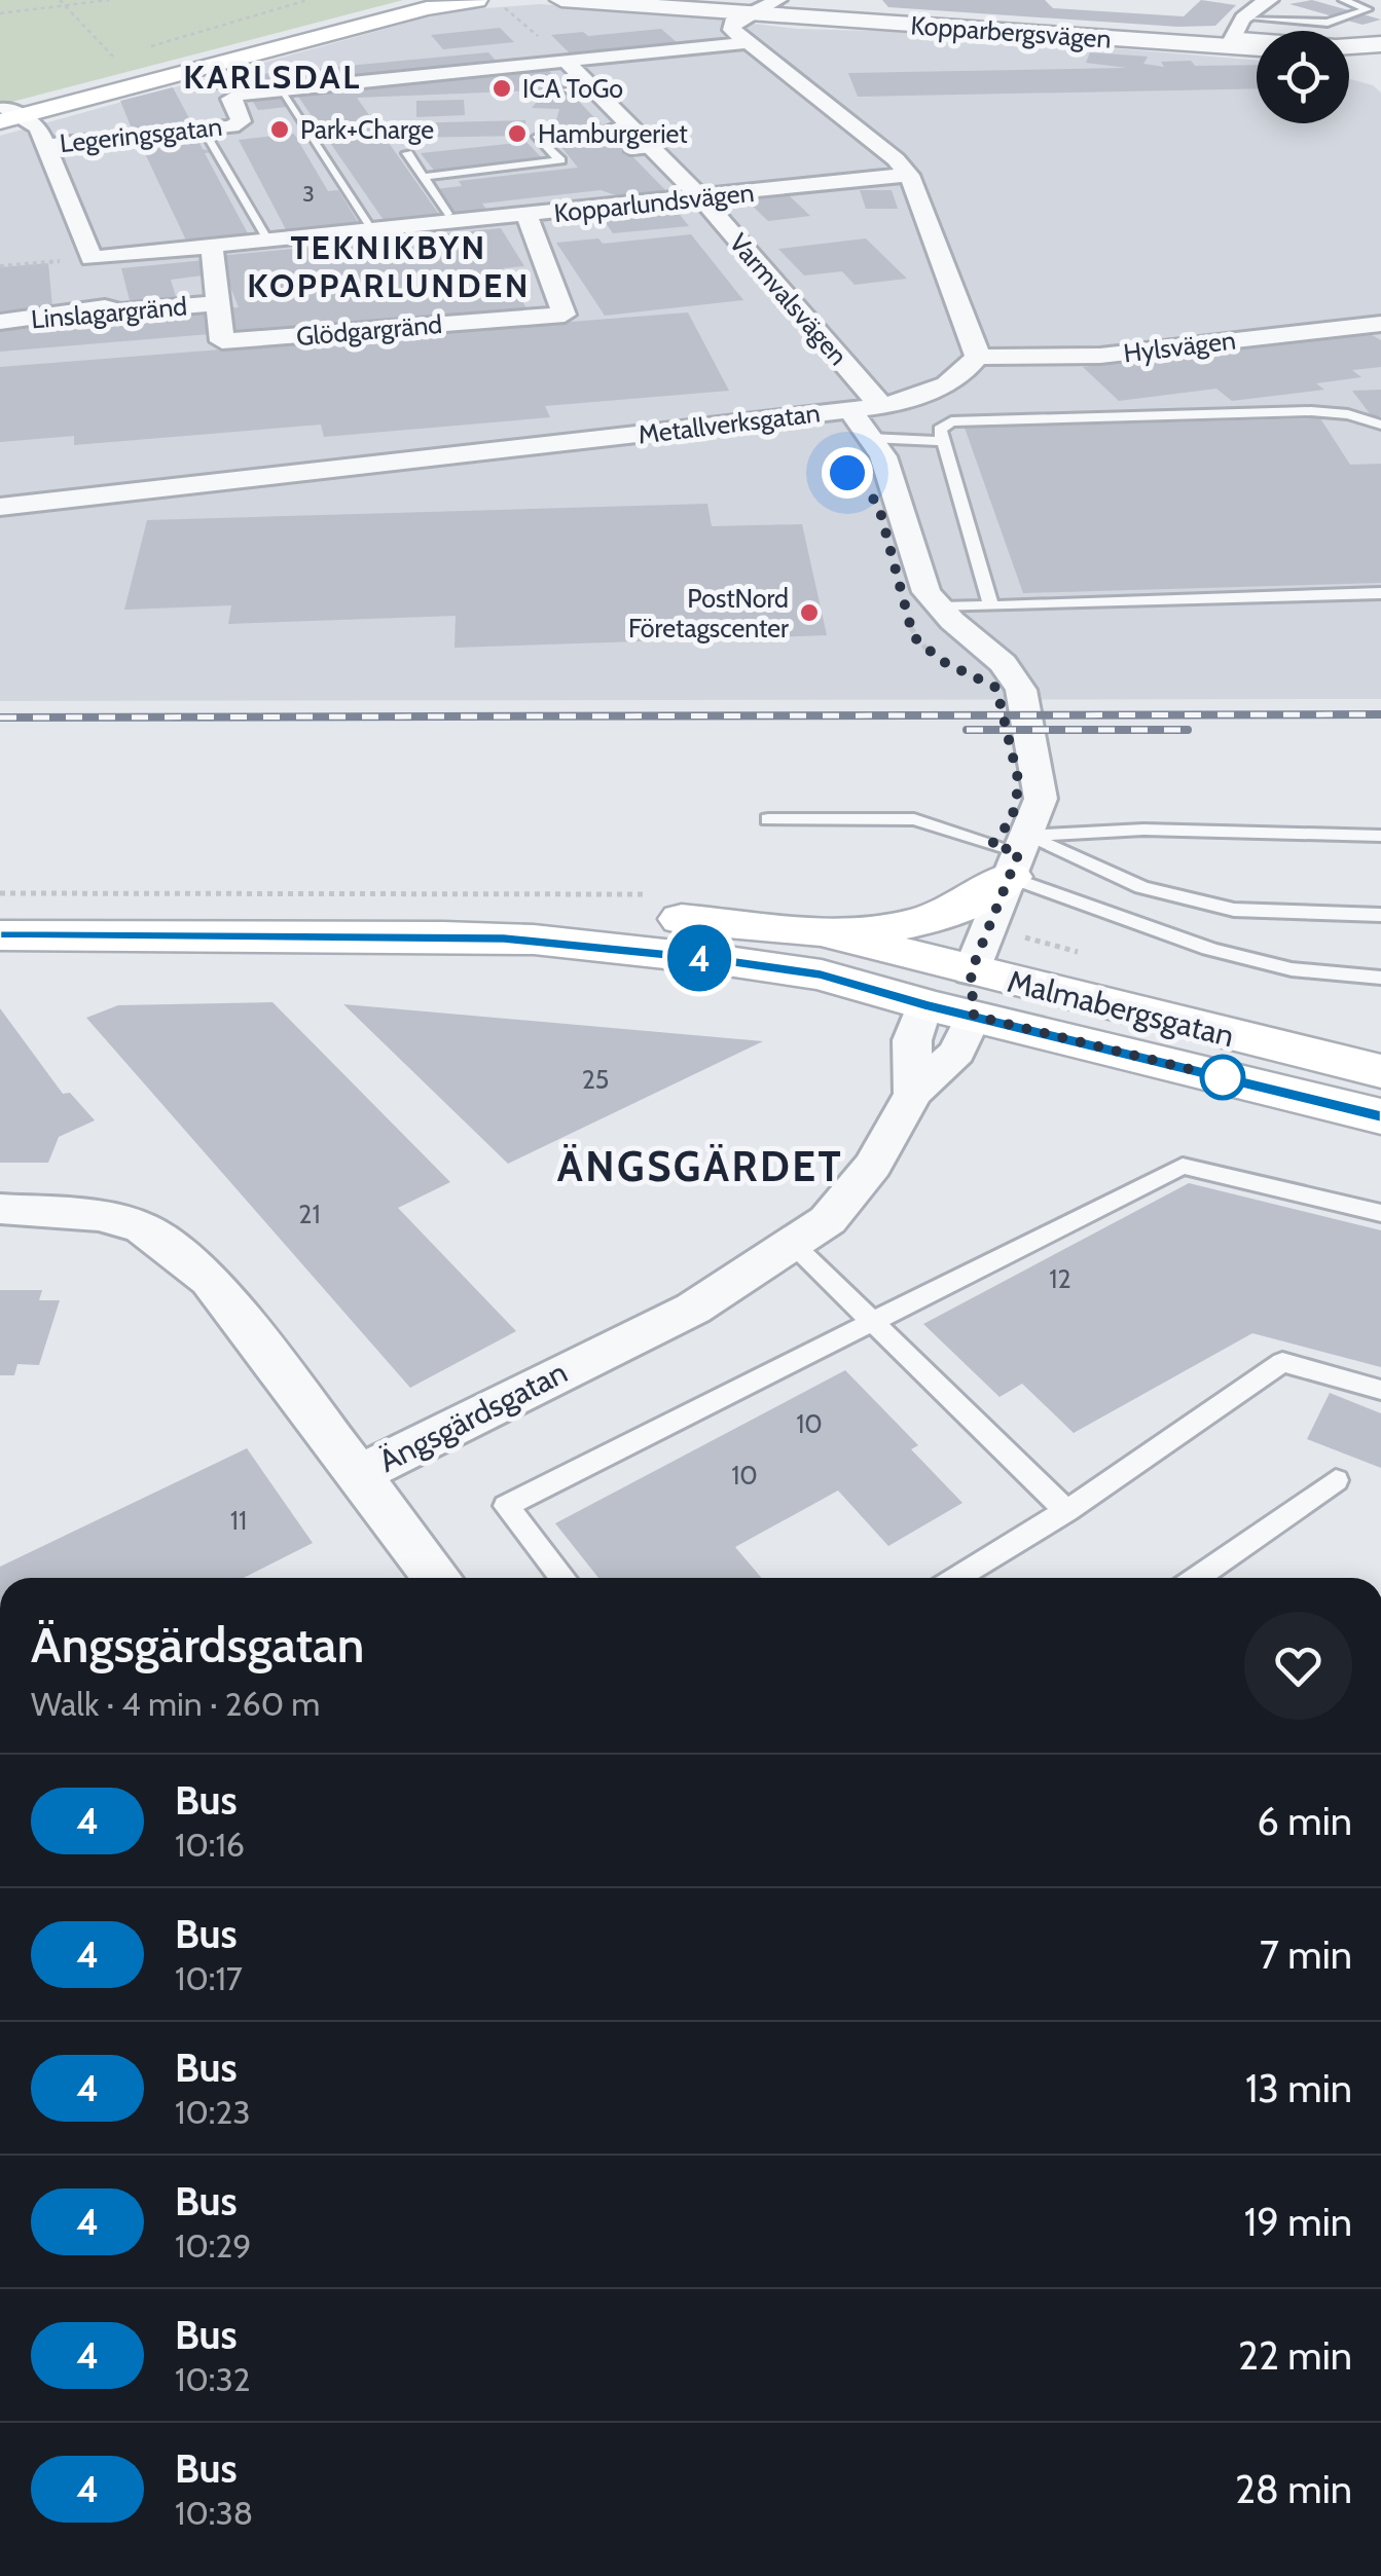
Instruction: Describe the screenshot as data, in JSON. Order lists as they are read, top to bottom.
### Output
{
  "streets": {
    "main road": ["Malmabergsgatan"],
    "street": [
      "Kopparbergsvägen",
      "Legeringsgatan",
      "Kopparlundsvägen",
      "Varmvalsvägen",
      "Linslagargränd",
      "Glödgargränd",
      "Hylsvägen",
      "Metallverksgatan",
      "Ängsgärdsgatan"
    ]
  },
  "crossings": [
    ["Legeringsgatan", "Varmvalsvägen"],
    ["Kopparlundsvägen", "Varmvalsvägen"],
    ["Kopparlundsvägen", "Glödgargränd"],
    ["Varmvalsvägen", "Metallverksgatan"],
    ["Varmvalsvägen", "Ängsgärdsgatan"],
    ["Linslagargränd", "Glödgargränd"],
    ["Hylsvägen", "Metallverksgatan"],
    ["Malmabergsgatan", "Ängsgärdsgatan"]
  ],
  "districts": ["KARLSDAL", "TEKNIKBYN KOPPARLUNDEN", "ÄNGSGÄRDET"],
  "places": [
    "ICA ToGo",
    "Park+Charge",
    "Hamburgeriet",
    "PostNord Företagscenter"
  ],
  "lines": ["bus line 4"],
  "house_numbers": [
    "3",
    "25",
    "21",
    "12",
    "10",
    "10",
    "11"
  ],
  "page": {
    "on_map": "4",
    "heading": ["Ängsgärdsgatan", "Walk · 4 min · 260 m"],
    "list": [
      {
        "mark": "4",
        "name": "Bus",
        "note": "10:16",
        "value": "6 min"
      },
      {
        "mark": "4",
        "name": "Bus",
        "note": "10:17",
        "value": "7 min"
      },
      {
        "mark": "4",
        "name": "Bus",
        "note": "10:23",
        "value": "13 min"
      },
      {
        "mark": "4",
        "name": "Bus",
        "note": "10:29",
        "value": "19 min"
      },
      {
        "mark": "4",
        "name": "Bus",
        "note": "10:32",
        "value": "22 min"
      },
      {
        "mark": "4",
        "name": "Bus",
        "note": "10:38",
        "value": "28 min"
      }
    ]
  }
}
